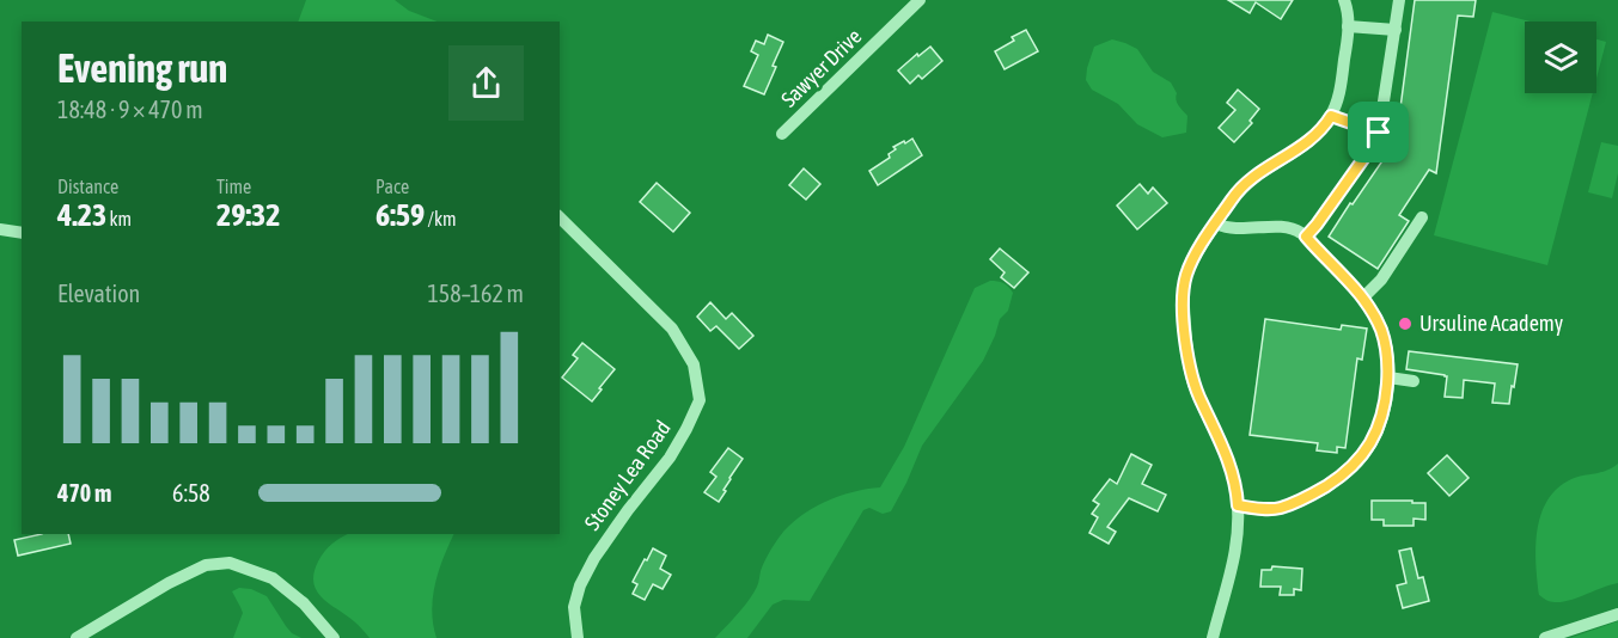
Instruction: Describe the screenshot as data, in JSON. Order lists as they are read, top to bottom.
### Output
{
  "streets": {
    "street": ["Sawyer Drive", "Stoney Lea Road"]
  },
  "places": ["Ursuline Academy"],
  "page": {
    "heading": ["Evening run", "18:48 · 9 × 470 m"],
    "stats": [
      ["Distance", "4.23 km"],
      ["Time", "29:32"],
      ["Pace", "6:59 /km"]
    ],
    "chart": ["Elevation", "158–162 m"],
    "list": [
      {
        "name": "470 m",
        "note": "6:58"
      }
    ]
  }
}
